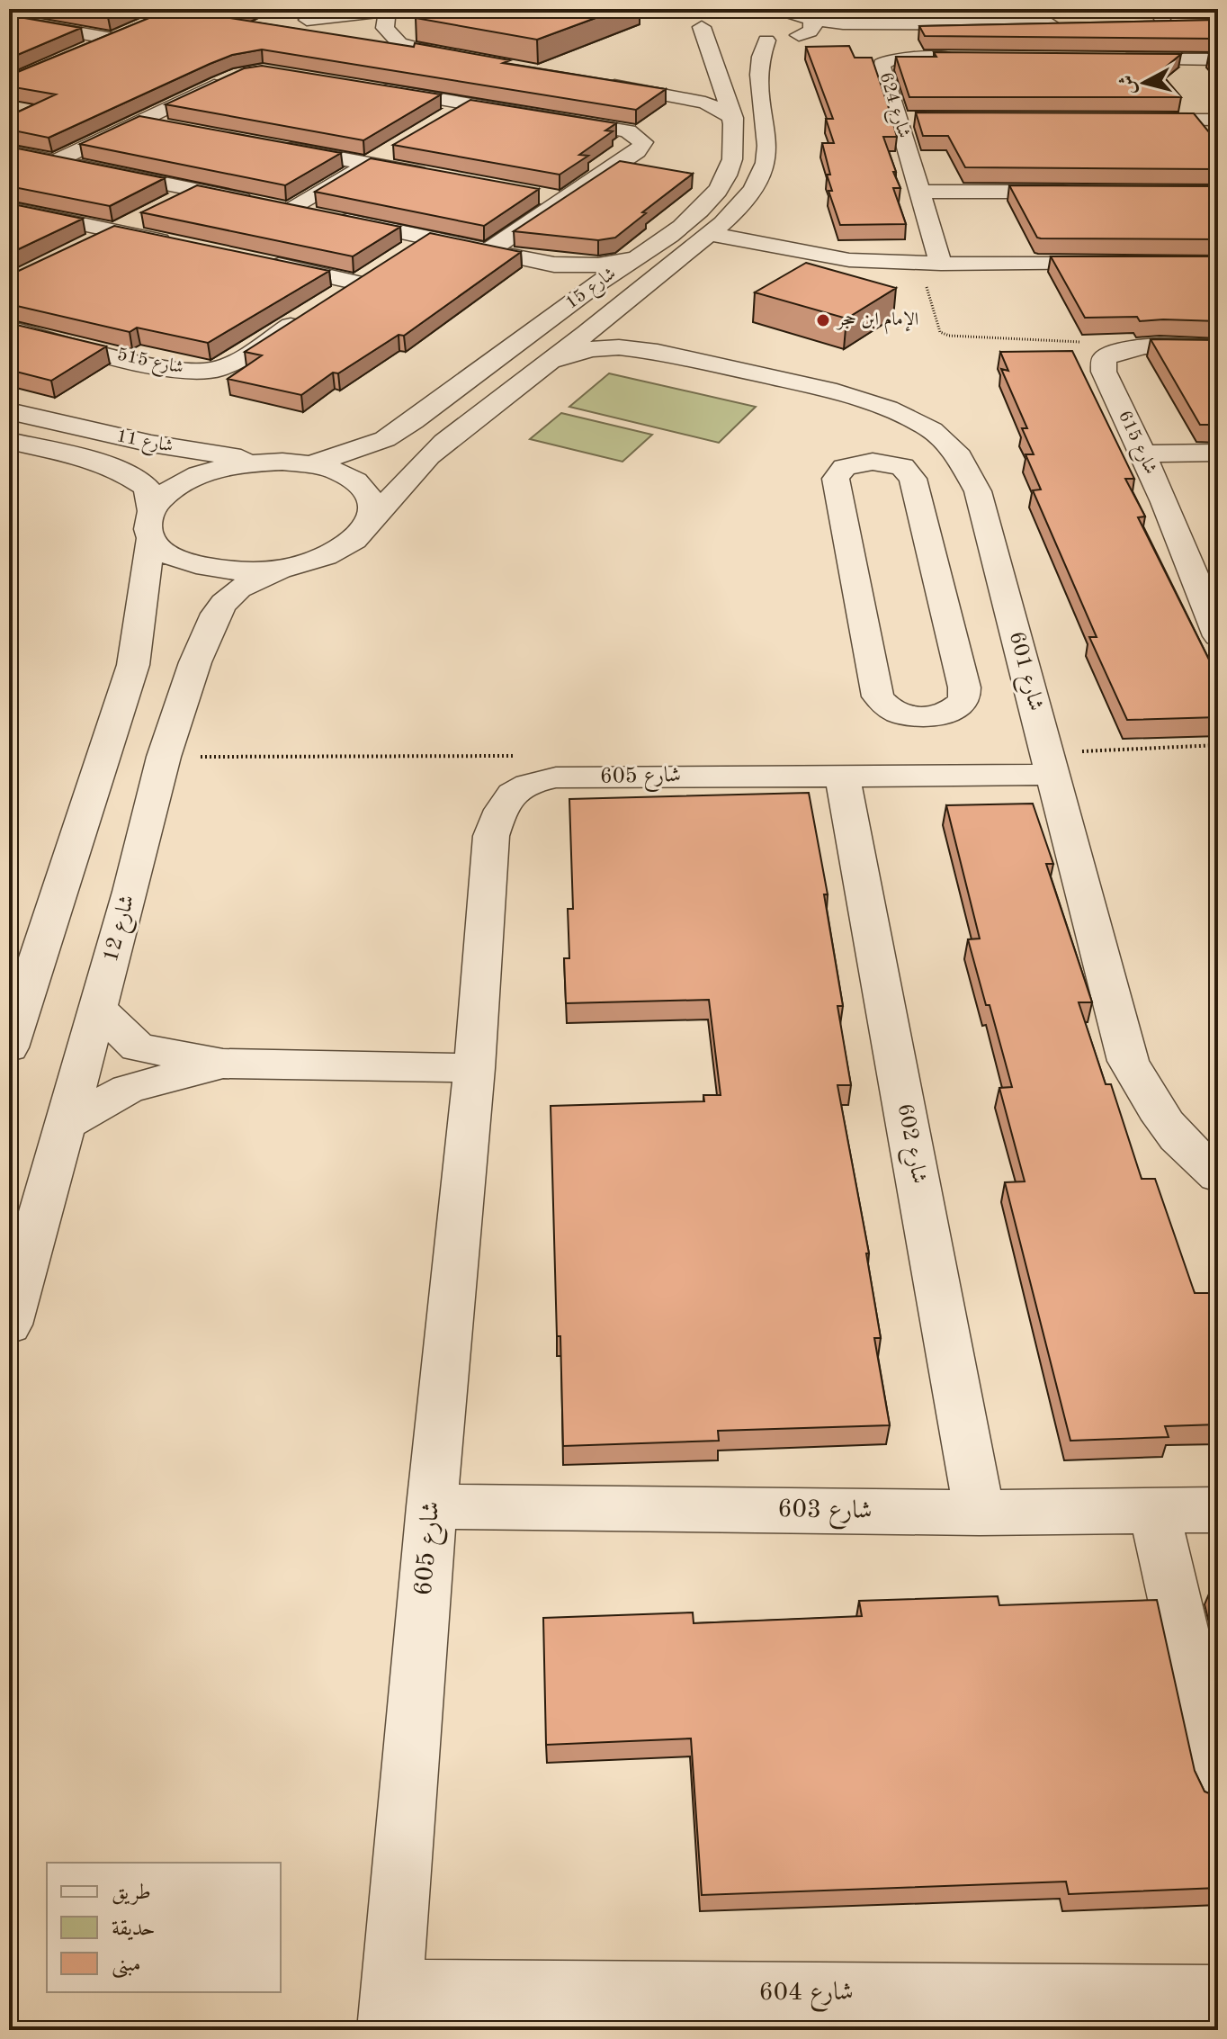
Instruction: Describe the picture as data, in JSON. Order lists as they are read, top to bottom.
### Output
{
  "streets": {
    "street": [
      "شارع 624",
      "شارع 15",
      "شارع 515",
      "شارع 11",
      "شارع 615",
      "شارع 601",
      "شارع 605",
      "شارع 12",
      "شارع 602",
      "شارع 603",
      "شارع 604"
    ]
  },
  "crossings": [
    ["شارع 15", "شارع 601"],
    ["شارع 15", "شارع 12"],
    ["شارع 601", "شارع 605"],
    ["شارع 605", "شارع 602"],
    ["شارع 605", "شارع 603"],
    ["شارع 605", "شارع 604"],
    ["شارع 602", "شارع 603"]
  ],
  "places": ["الإمام ابن حجر"],
  "legend": ["طريق", "حديقة", "مبنى"],
  "north": "left"
}
